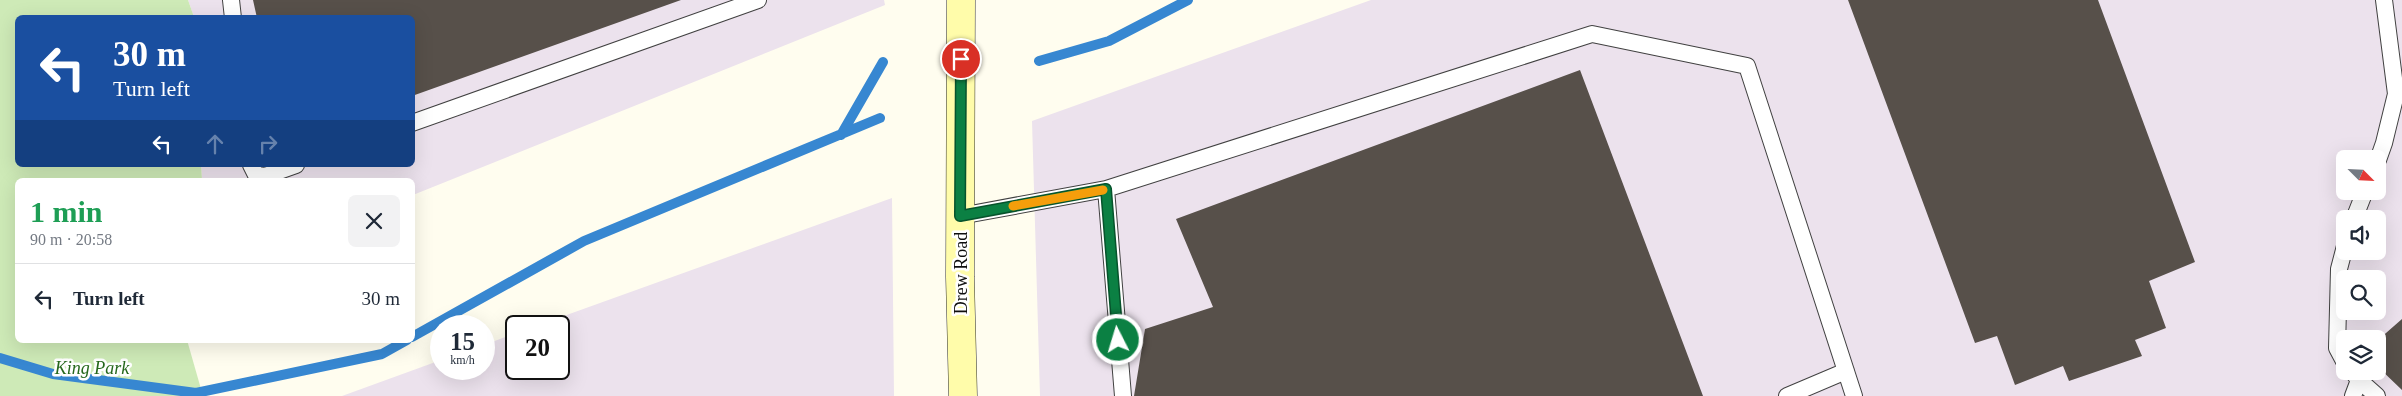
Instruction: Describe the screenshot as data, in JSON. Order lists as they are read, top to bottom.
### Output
{
  "streets": {
    "street": ["Drew Road"]
  },
  "parks": ["King Park"],
  "north": "bottom right",
  "page": {
    "turn": ["30 m", "Turn left"],
    "heading": ["1 min", "90 m · 20:58"],
    "list": [
      {
        "name": "Turn left",
        "value": "30 m"
      }
    ],
    "speed": "15 km/h",
    "limit": "20"
  }
}
